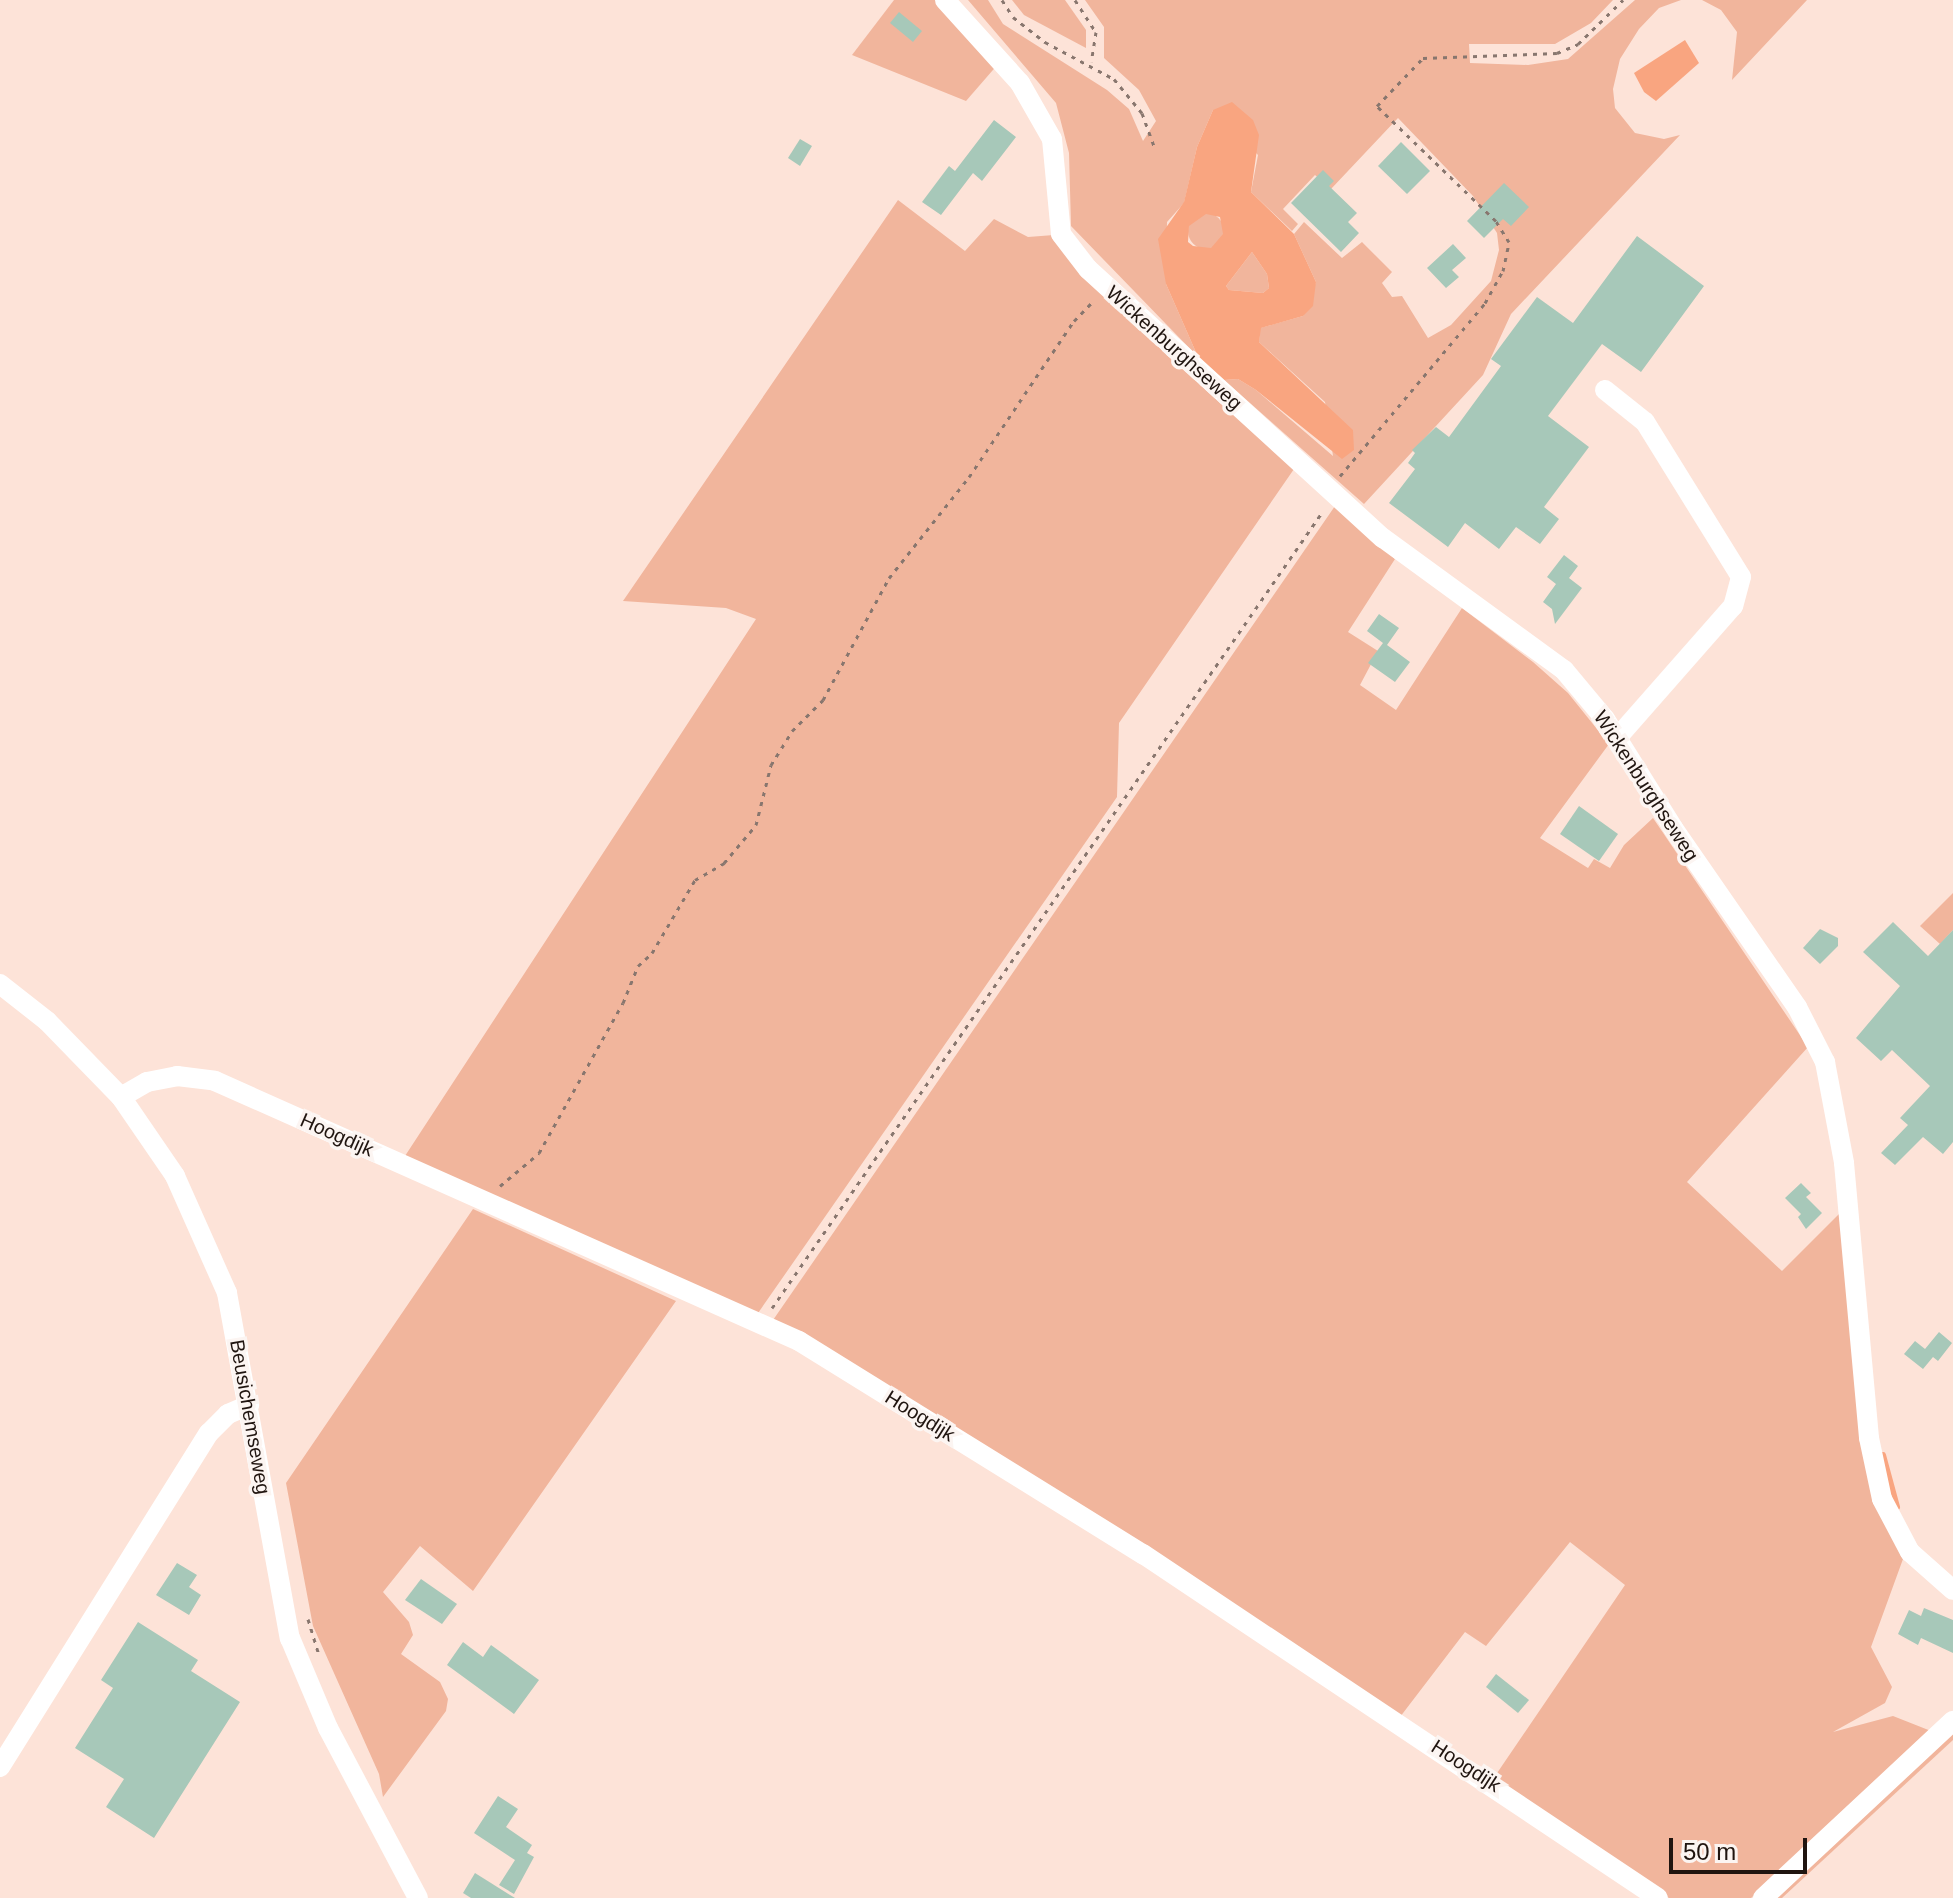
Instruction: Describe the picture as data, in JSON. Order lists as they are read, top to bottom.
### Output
{
  "streets": {
    "street": ["Wickenburghseweg", "Hoogdijk", "Beusichemseweg"]
  },
  "crossings": [
    ["Hoogdijk", "Beusichemseweg"]
  ],
  "scale_bar": "50 m"
}
